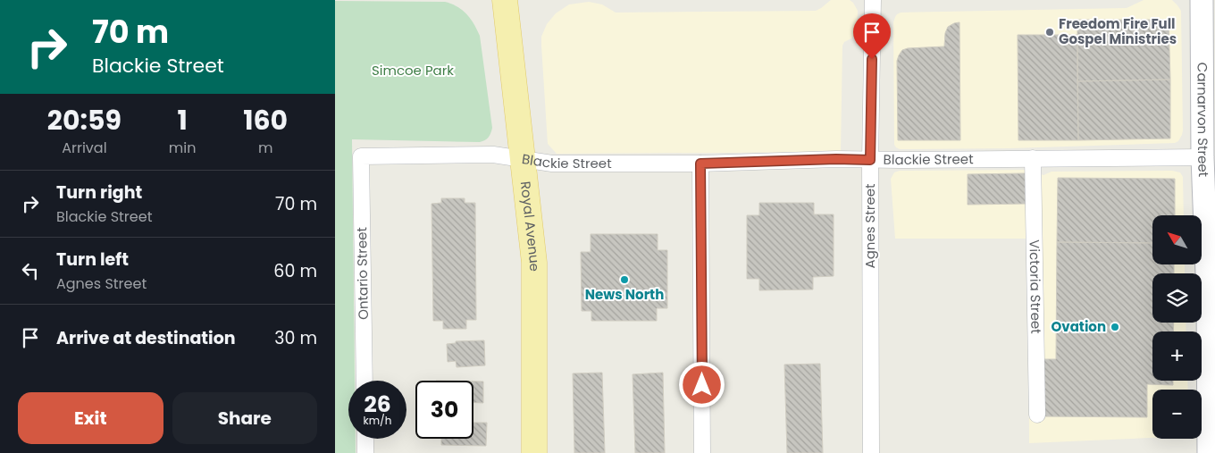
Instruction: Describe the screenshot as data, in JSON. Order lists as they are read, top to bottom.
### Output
{
  "streets": {
    "main road": ["Royal Avenue"],
    "street": [
      "Carnarvon Street",
      "Blackie Street",
      "Agnes Street",
      "Ontario Street",
      "Victoria Street"
    ]
  },
  "crossings": [
    ["Carnarvon Street", "Blackie Street"],
    ["Blackie Street", "Royal Avenue"],
    ["Blackie Street", "Agnes Street"],
    ["Blackie Street", "Ontario Street"],
    ["Blackie Street", "Victoria Street"]
  ],
  "parks": ["Simcoe Park"],
  "places": ["Freedom Fire Full Gospel Ministries", "News North", "Ovation"],
  "north": "top left",
  "page": {
    "turn": ["70 m", "Blackie Street"],
    "eta": [
      "20:59",
      "Arrival",
      "1",
      "min",
      "160",
      "m"
    ],
    "list": [
      {
        "name": "Turn right",
        "note": "Blackie Street",
        "value": "70 m"
      },
      {
        "name": "Turn left",
        "note": "Agnes Street",
        "value": "60 m"
      },
      {
        "name": "Arrive at destination",
        "value": "30 m"
      }
    ],
    "map_buttons": ["+", "−"],
    "speed": "26 km/h",
    "limit": "30",
    "buttons": ["Exit", "Share"]
  }
}
